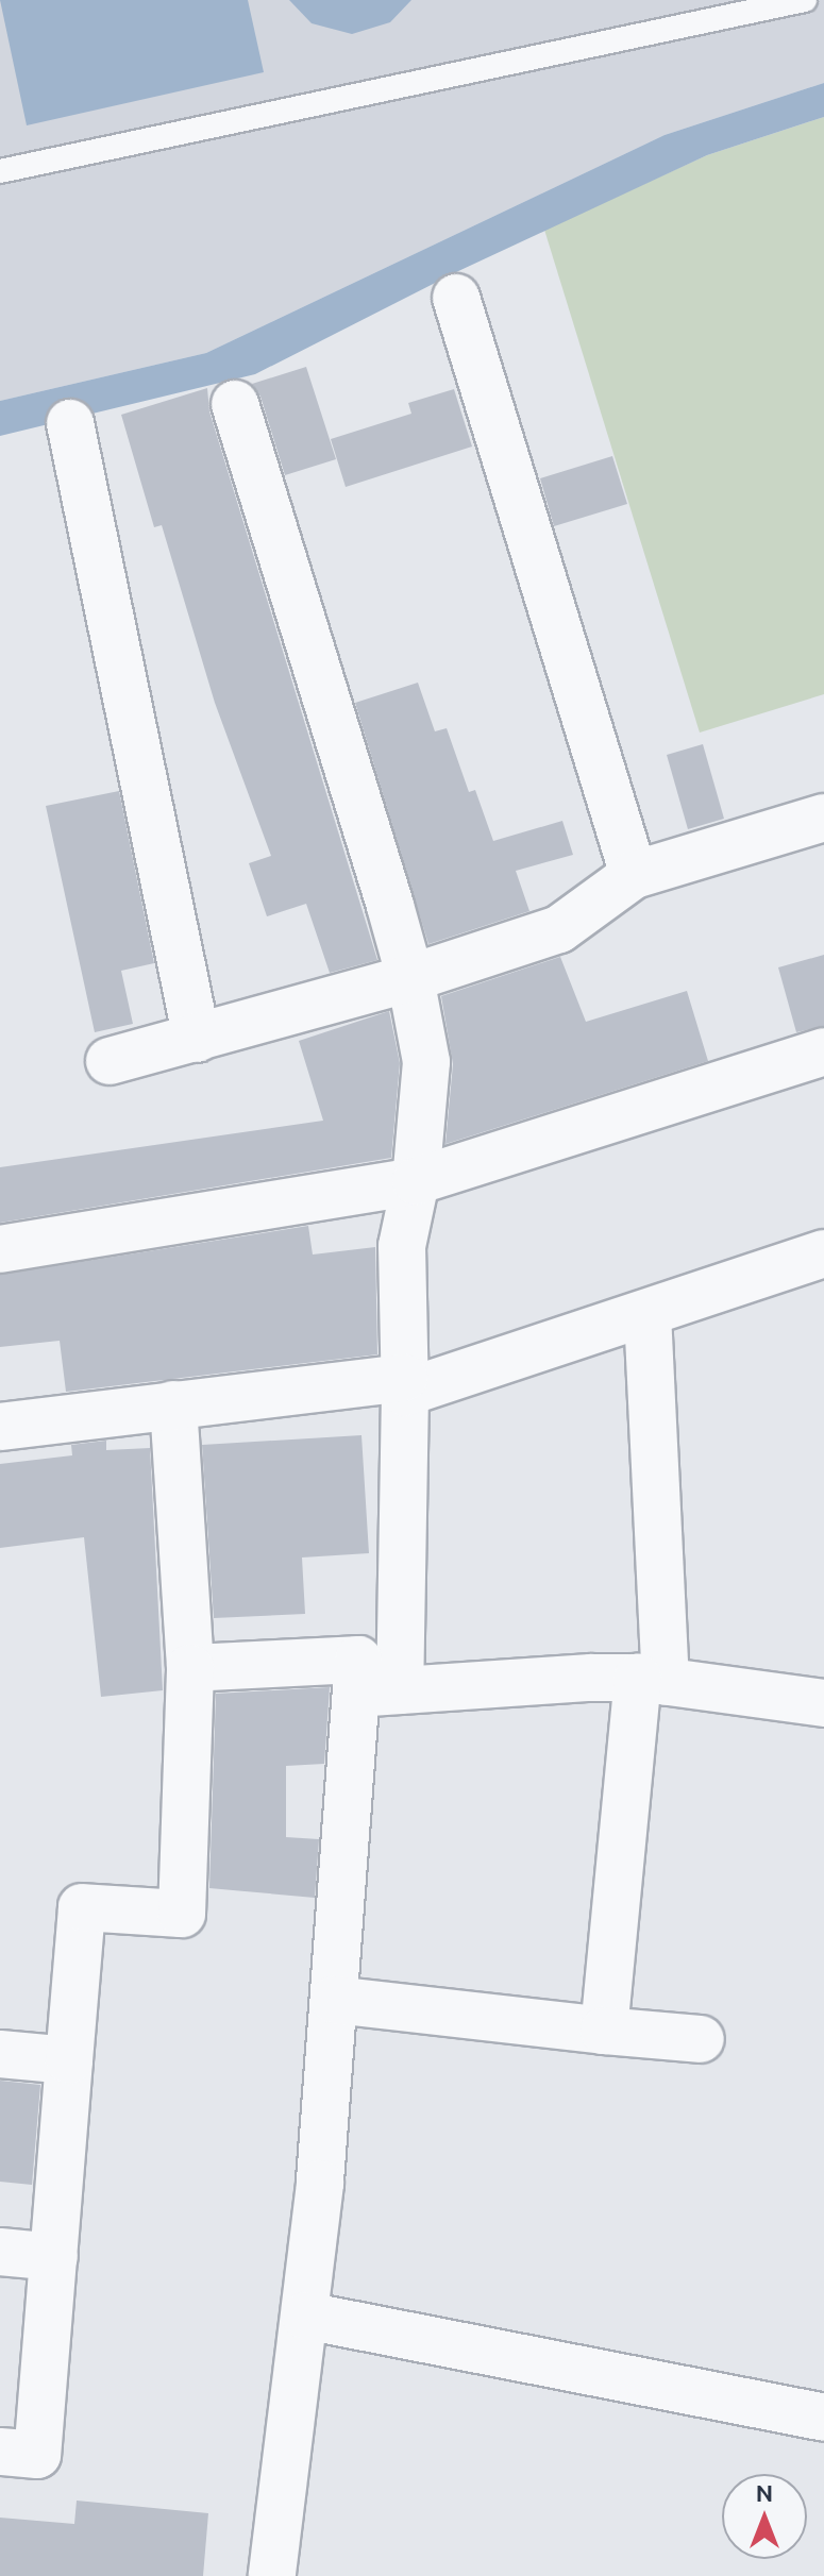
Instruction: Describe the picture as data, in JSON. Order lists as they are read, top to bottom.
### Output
{
  "north": "top"
}
